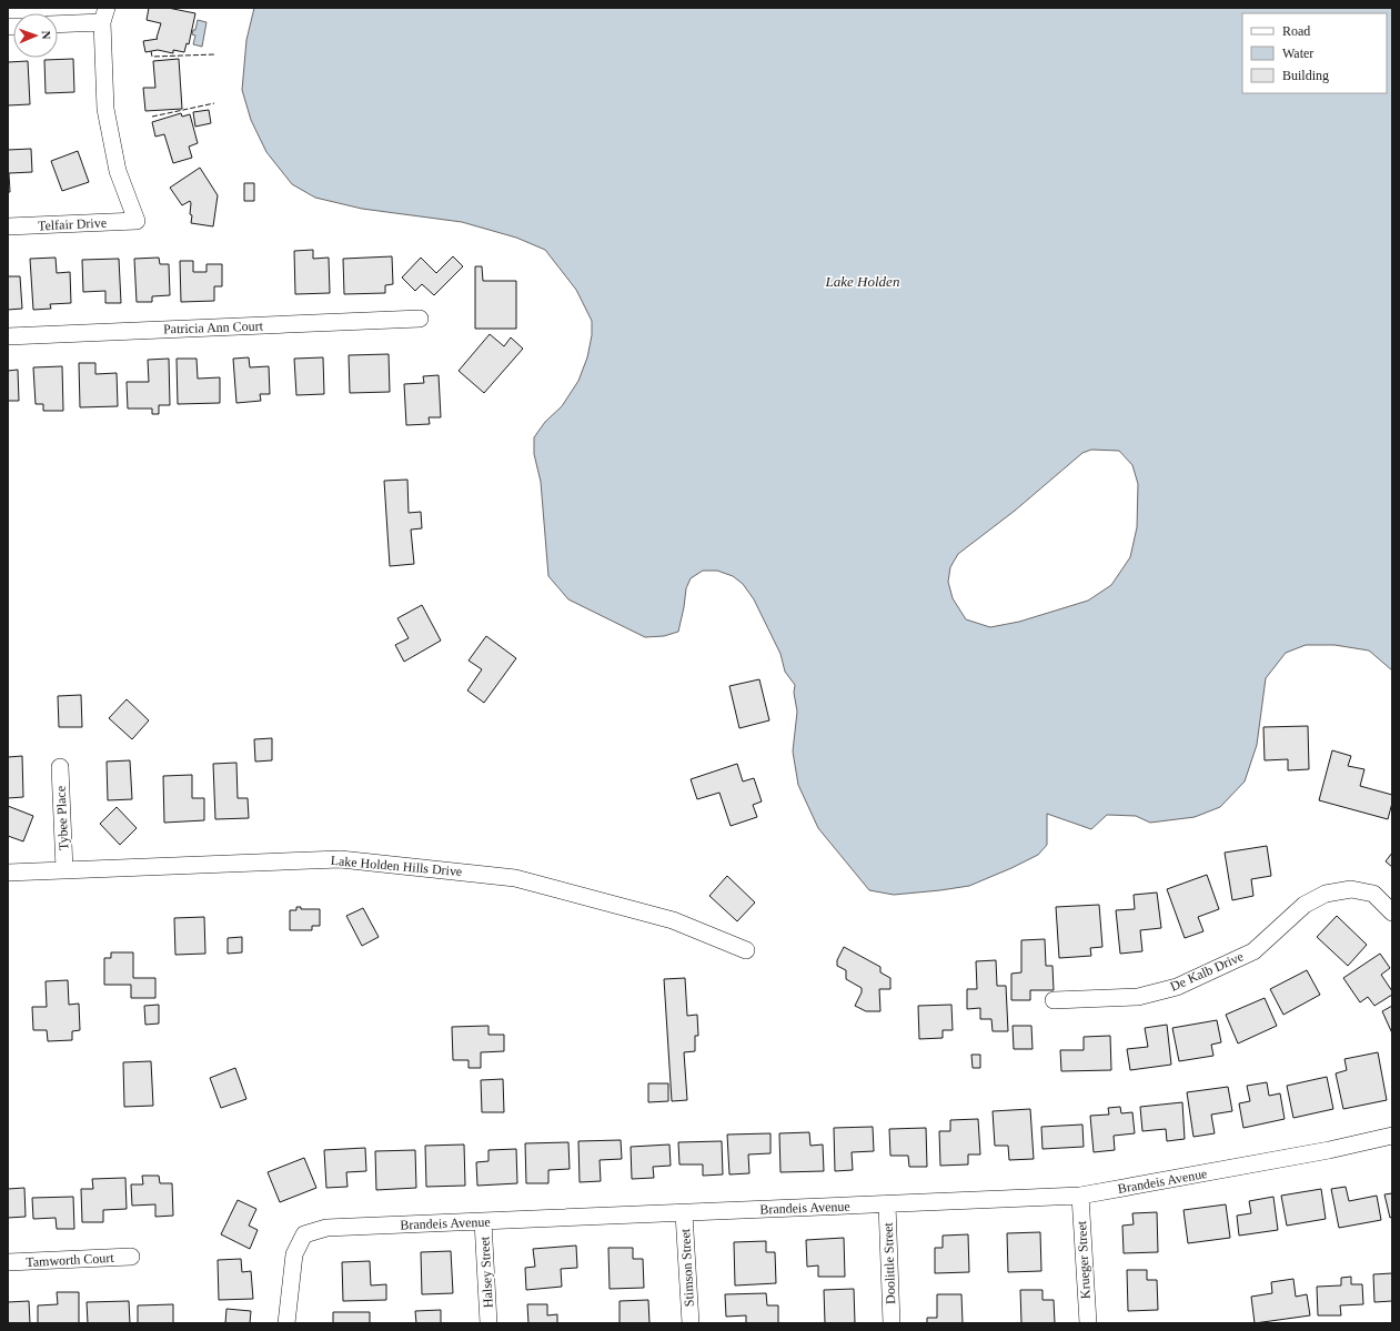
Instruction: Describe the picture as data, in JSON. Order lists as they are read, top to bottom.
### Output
{
  "streets": {
    "street": [
      "Telfair Drive",
      "Patricia Ann Court",
      "Tybee Place",
      "Lake Holden Hills Drive",
      "De Kalb Drive",
      "Brandeis Avenue",
      "Tamworth Court",
      "Krueger Street",
      "Doolittle Street",
      "Stimson Street",
      "Halsey Street"
    ]
  },
  "crossings": [
    ["Tybee Place", "Lake Holden Hills Drive"],
    ["Brandeis Avenue", "Krueger Street"],
    ["Brandeis Avenue", "Doolittle Street"],
    ["Brandeis Avenue", "Stimson Street"],
    ["Brandeis Avenue", "Halsey Street"]
  ],
  "water": ["Lake Holden"],
  "legend": ["Road", "Water", "Building"],
  "north": "right"
}
